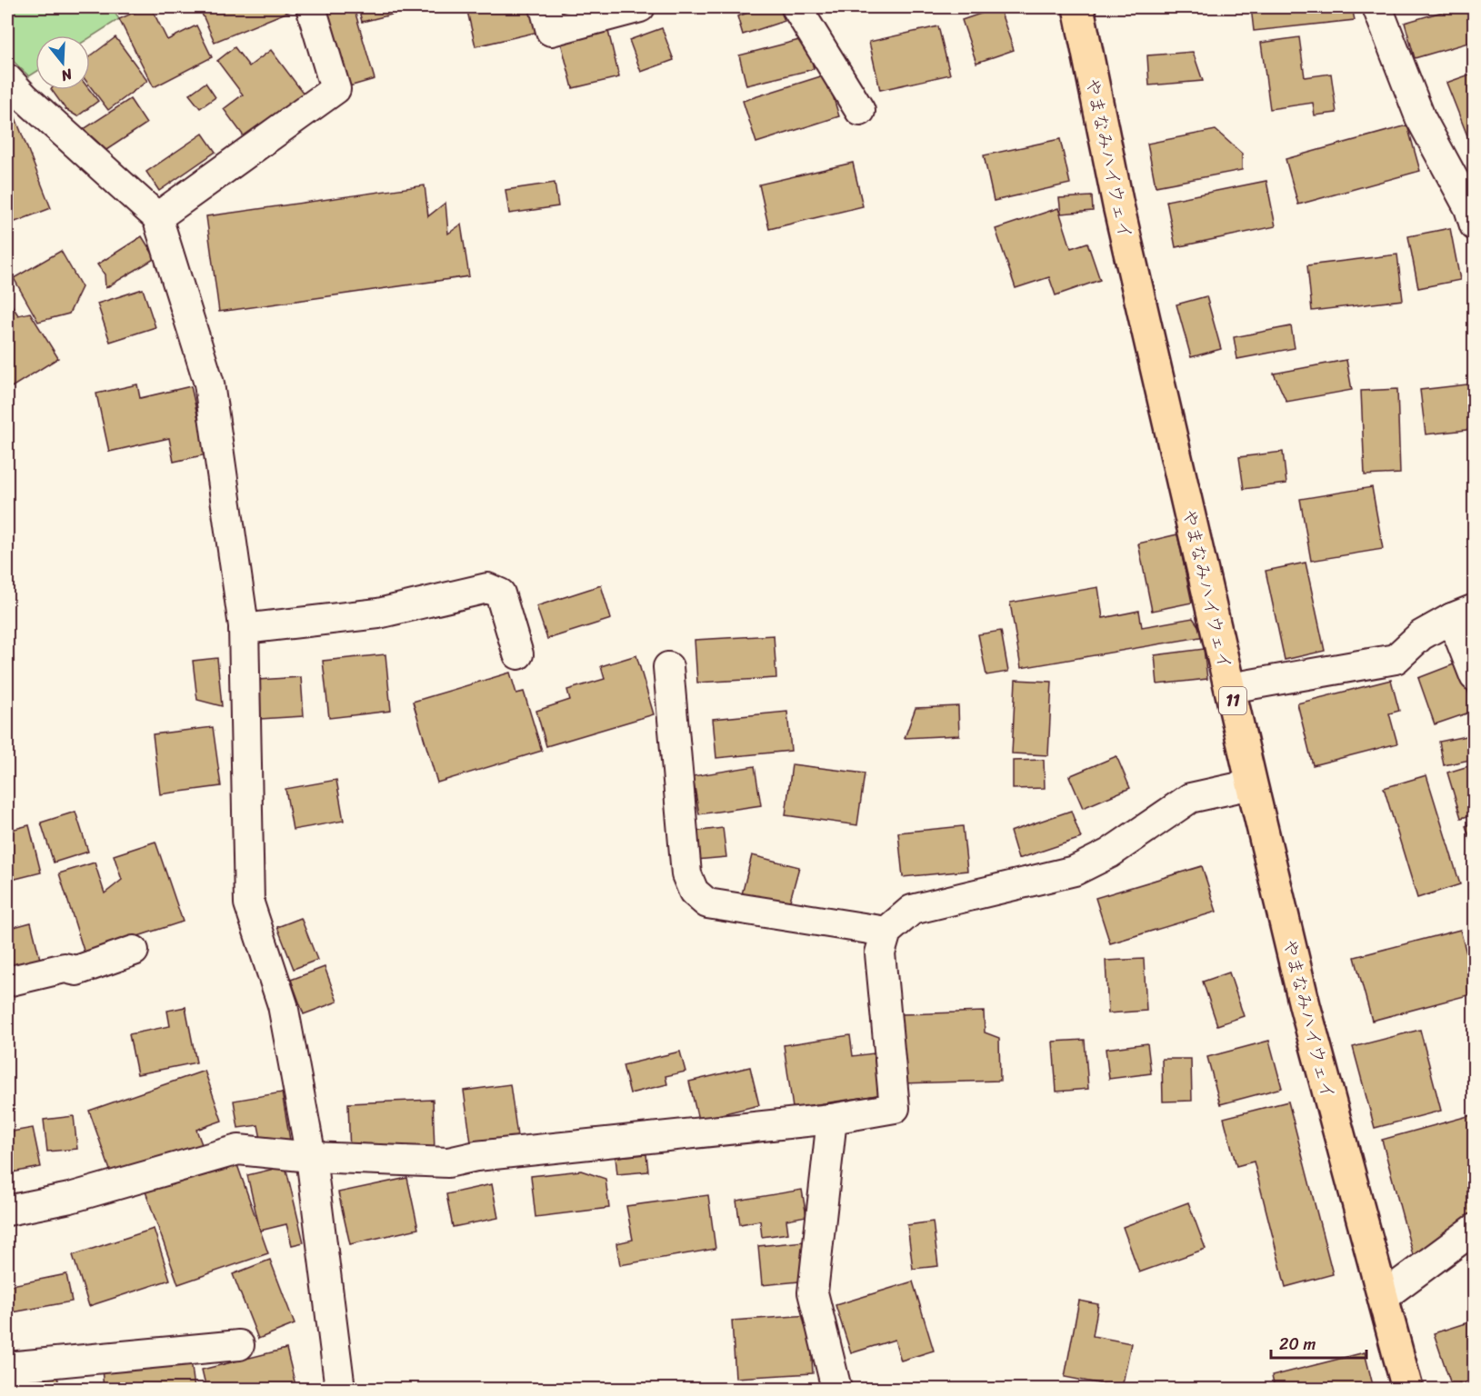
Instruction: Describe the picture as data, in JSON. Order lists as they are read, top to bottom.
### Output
{
  "streets": {
    "main road": ["やまなみハイウェイ", "11"]
  },
  "scale_bar": "20 m",
  "north": "bottom"
}
